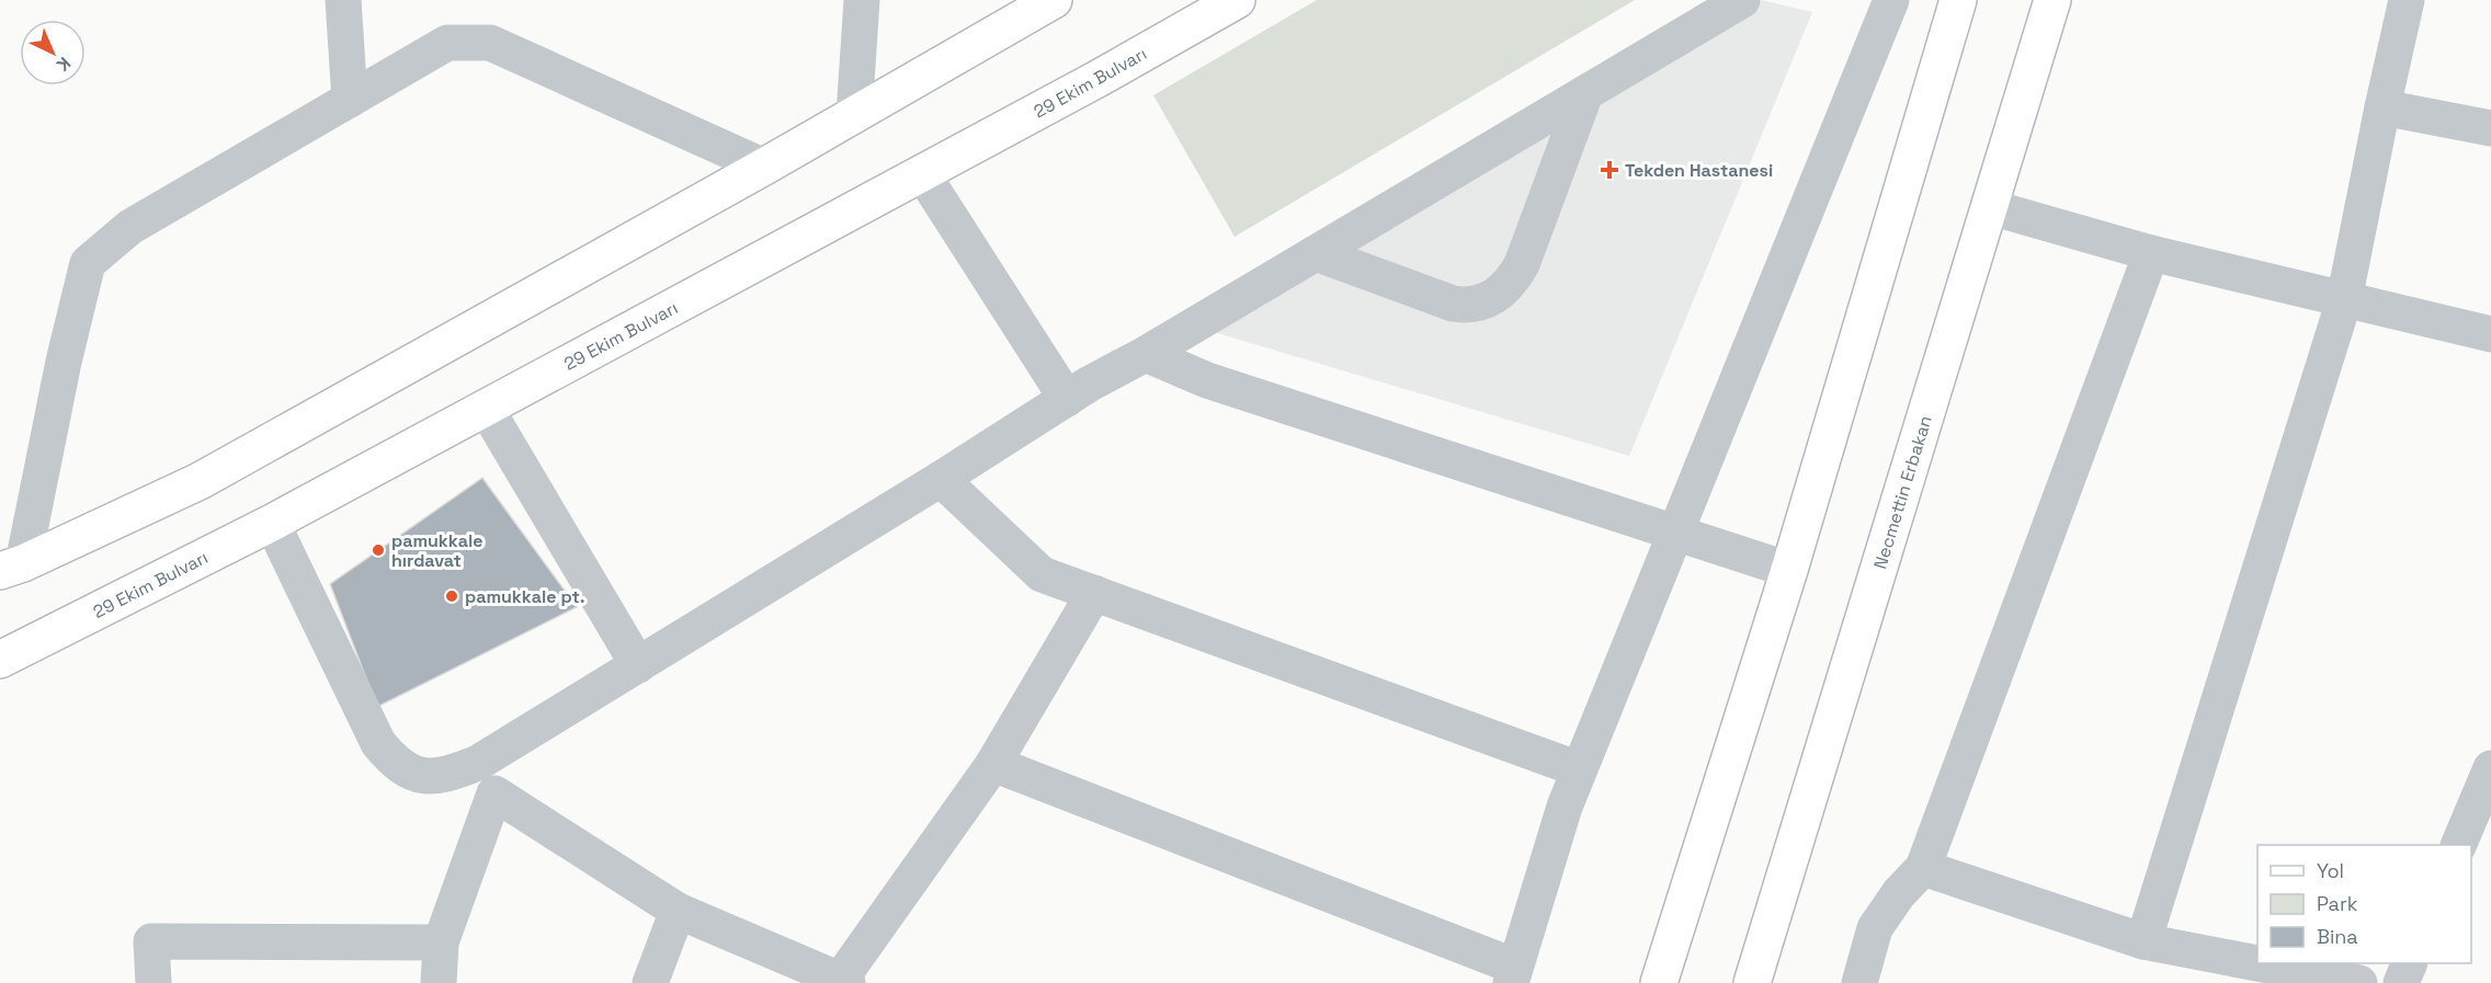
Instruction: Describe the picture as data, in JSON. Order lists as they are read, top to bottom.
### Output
{
  "streets": {
    "main road": ["29 Ekim Bulvarı", "Necmettin Erbakan"]
  },
  "places": {
    "health": ["Tekden Hastanesi"],
    "other": ["pamukkale hırdavat", "pamukkale pt."]
  },
  "legend": ["Yol", "Park", "Bina"],
  "north": "bottom right"
}
